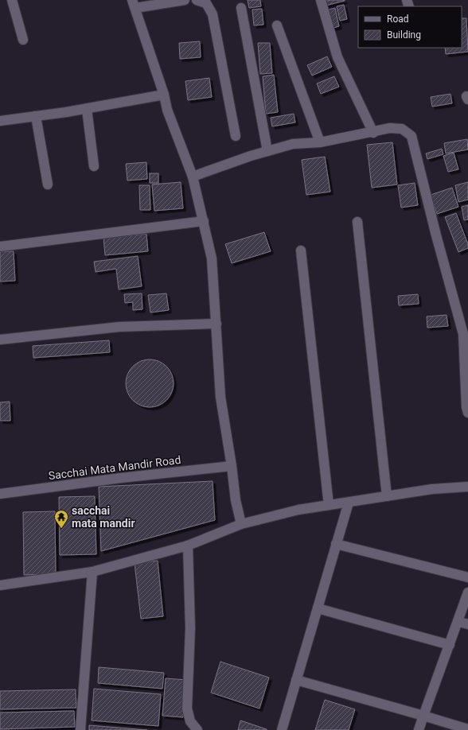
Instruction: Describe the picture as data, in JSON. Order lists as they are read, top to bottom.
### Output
{
  "streets": {
    "street": ["Sacchai Mata Mandir Road"]
  },
  "places": {
    "temple": ["sacchai mata mandir"]
  },
  "legend": ["Road", "Building"]
}
